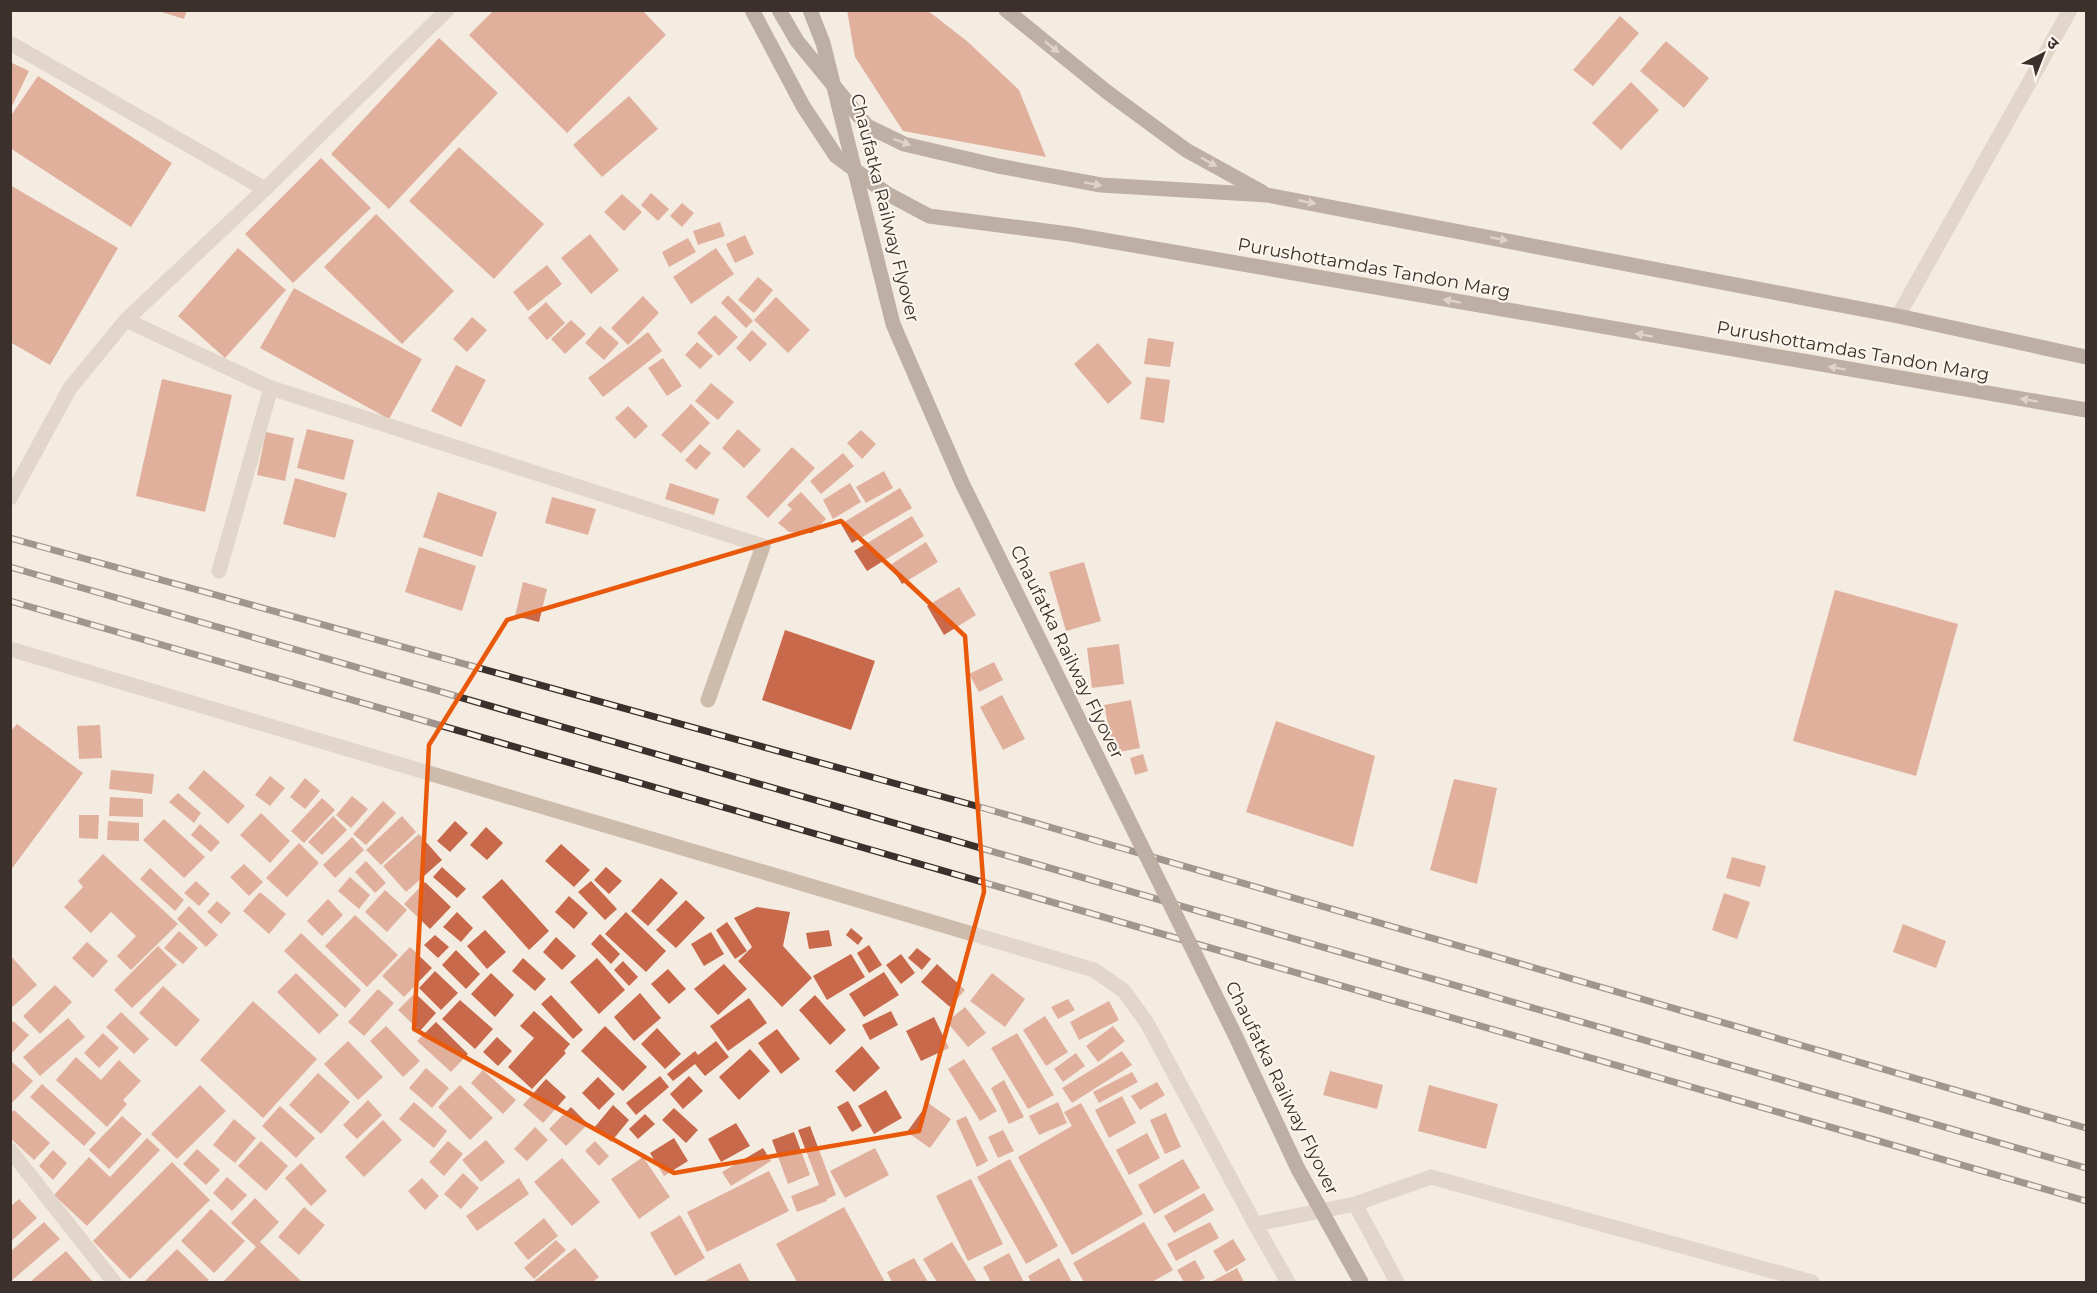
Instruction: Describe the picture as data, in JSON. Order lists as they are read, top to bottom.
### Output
{
  "streets": {
    "main road": ["Chaufatka Railway Flyover", "Purushottamdas Tandon Marg"]
  },
  "north": "top right"
}
